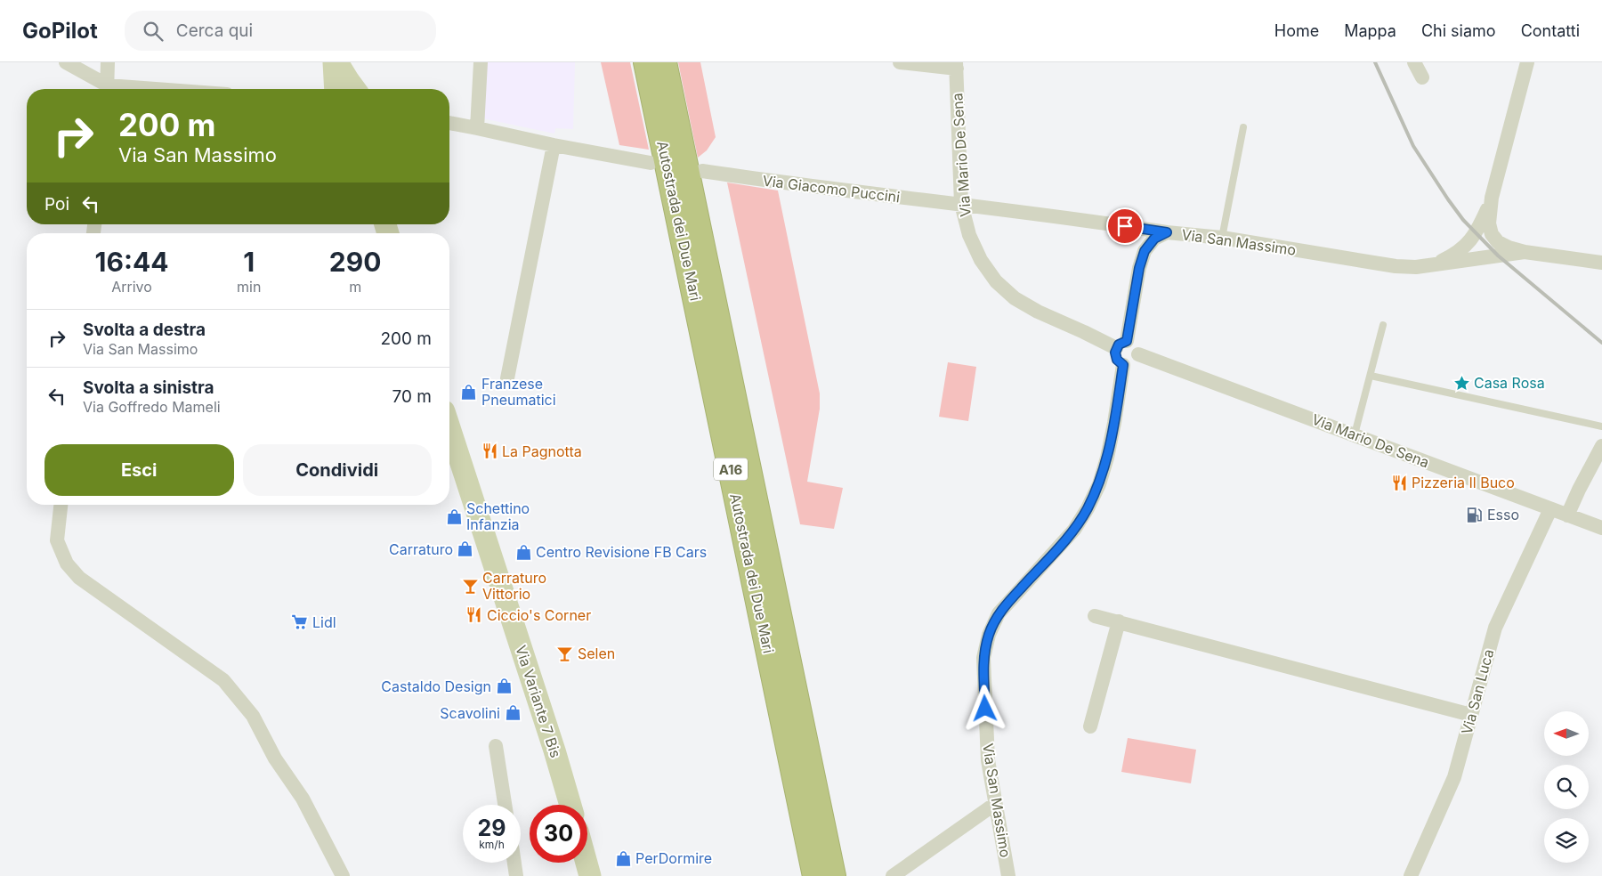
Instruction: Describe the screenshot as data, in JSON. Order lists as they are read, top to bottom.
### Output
{
  "streets": {
    "highway": ["Autostrada dei Due Mari", "A16"],
    "main road": ["Via Variante 7 Bis"],
    "street": [
      "Via Mario De Sena",
      "Via Giacomo Puccini",
      "Via San Massimo",
      "Via San Luca"
    ]
  },
  "crossings": [
    ["Via Mario De Sena", "Via Giacomo Puccini"],
    ["Via Mario De Sena", "Via San Massimo"],
    ["Via Mario De Sena", "Via San Luca"],
    ["Via Giacomo Puccini", "Via San Massimo"]
  ],
  "places": {
    "place": ["Casa Rosa"],
    "shop": [
      "Franzese Pneumatici",
      "Schettino Infanzia",
      "Carraturo",
      "Centro Revisione FB Cars",
      "Castaldo Design",
      "Scavolini",
      "PerDormire"
    ],
    "restaurant": ["La Pagnotta", "Pizzeria Il Buco", "Ciccio's Corner"],
    "fuel station": ["Esso"],
    "bar": ["Carraturo Vittorio", "Selen"],
    "supermarket": ["Lidl"]
  },
  "north": "left",
  "page": {
    "header": "GoPilot",
    "search": "Cerca qui",
    "nav": [
      "Home",
      "Mappa",
      "Chi siamo",
      "Contatti"
    ],
    "turn": ["200 m", "Via San Massimo"],
    "then": "Poi",
    "eta": [
      "16:44",
      "Arrivo",
      "1",
      "min",
      "290",
      "m"
    ],
    "list": [
      {
        "name": "Svolta a destra",
        "note": "Via San Massimo",
        "value": "200 m"
      },
      {
        "name": "Svolta a sinistra",
        "note": "Via Goffredo Mameli",
        "value": "70 m"
      }
    ],
    "buttons": ["Esci", "Condividi"],
    "speed": "29 km/h",
    "limit": "30"
  }
}
